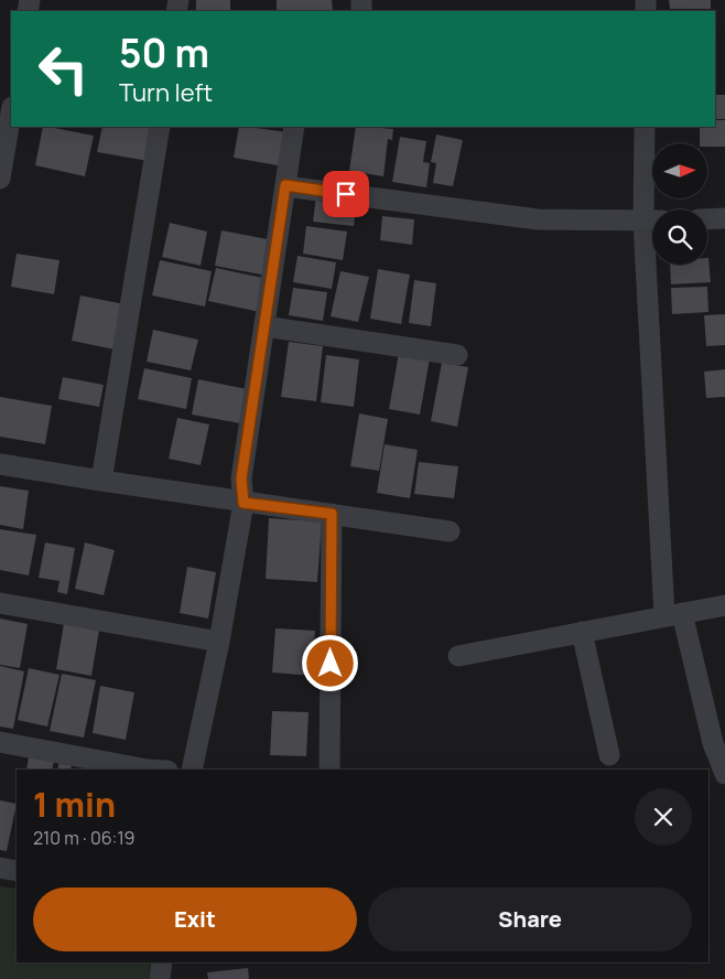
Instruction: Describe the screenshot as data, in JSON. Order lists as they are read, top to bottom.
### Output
{
  "north": "right",
  "page": {
    "turn": ["50 m", "Turn left"],
    "heading": ["1 min", "210 m · 06:19"],
    "buttons": ["Exit", "Share"]
  }
}
